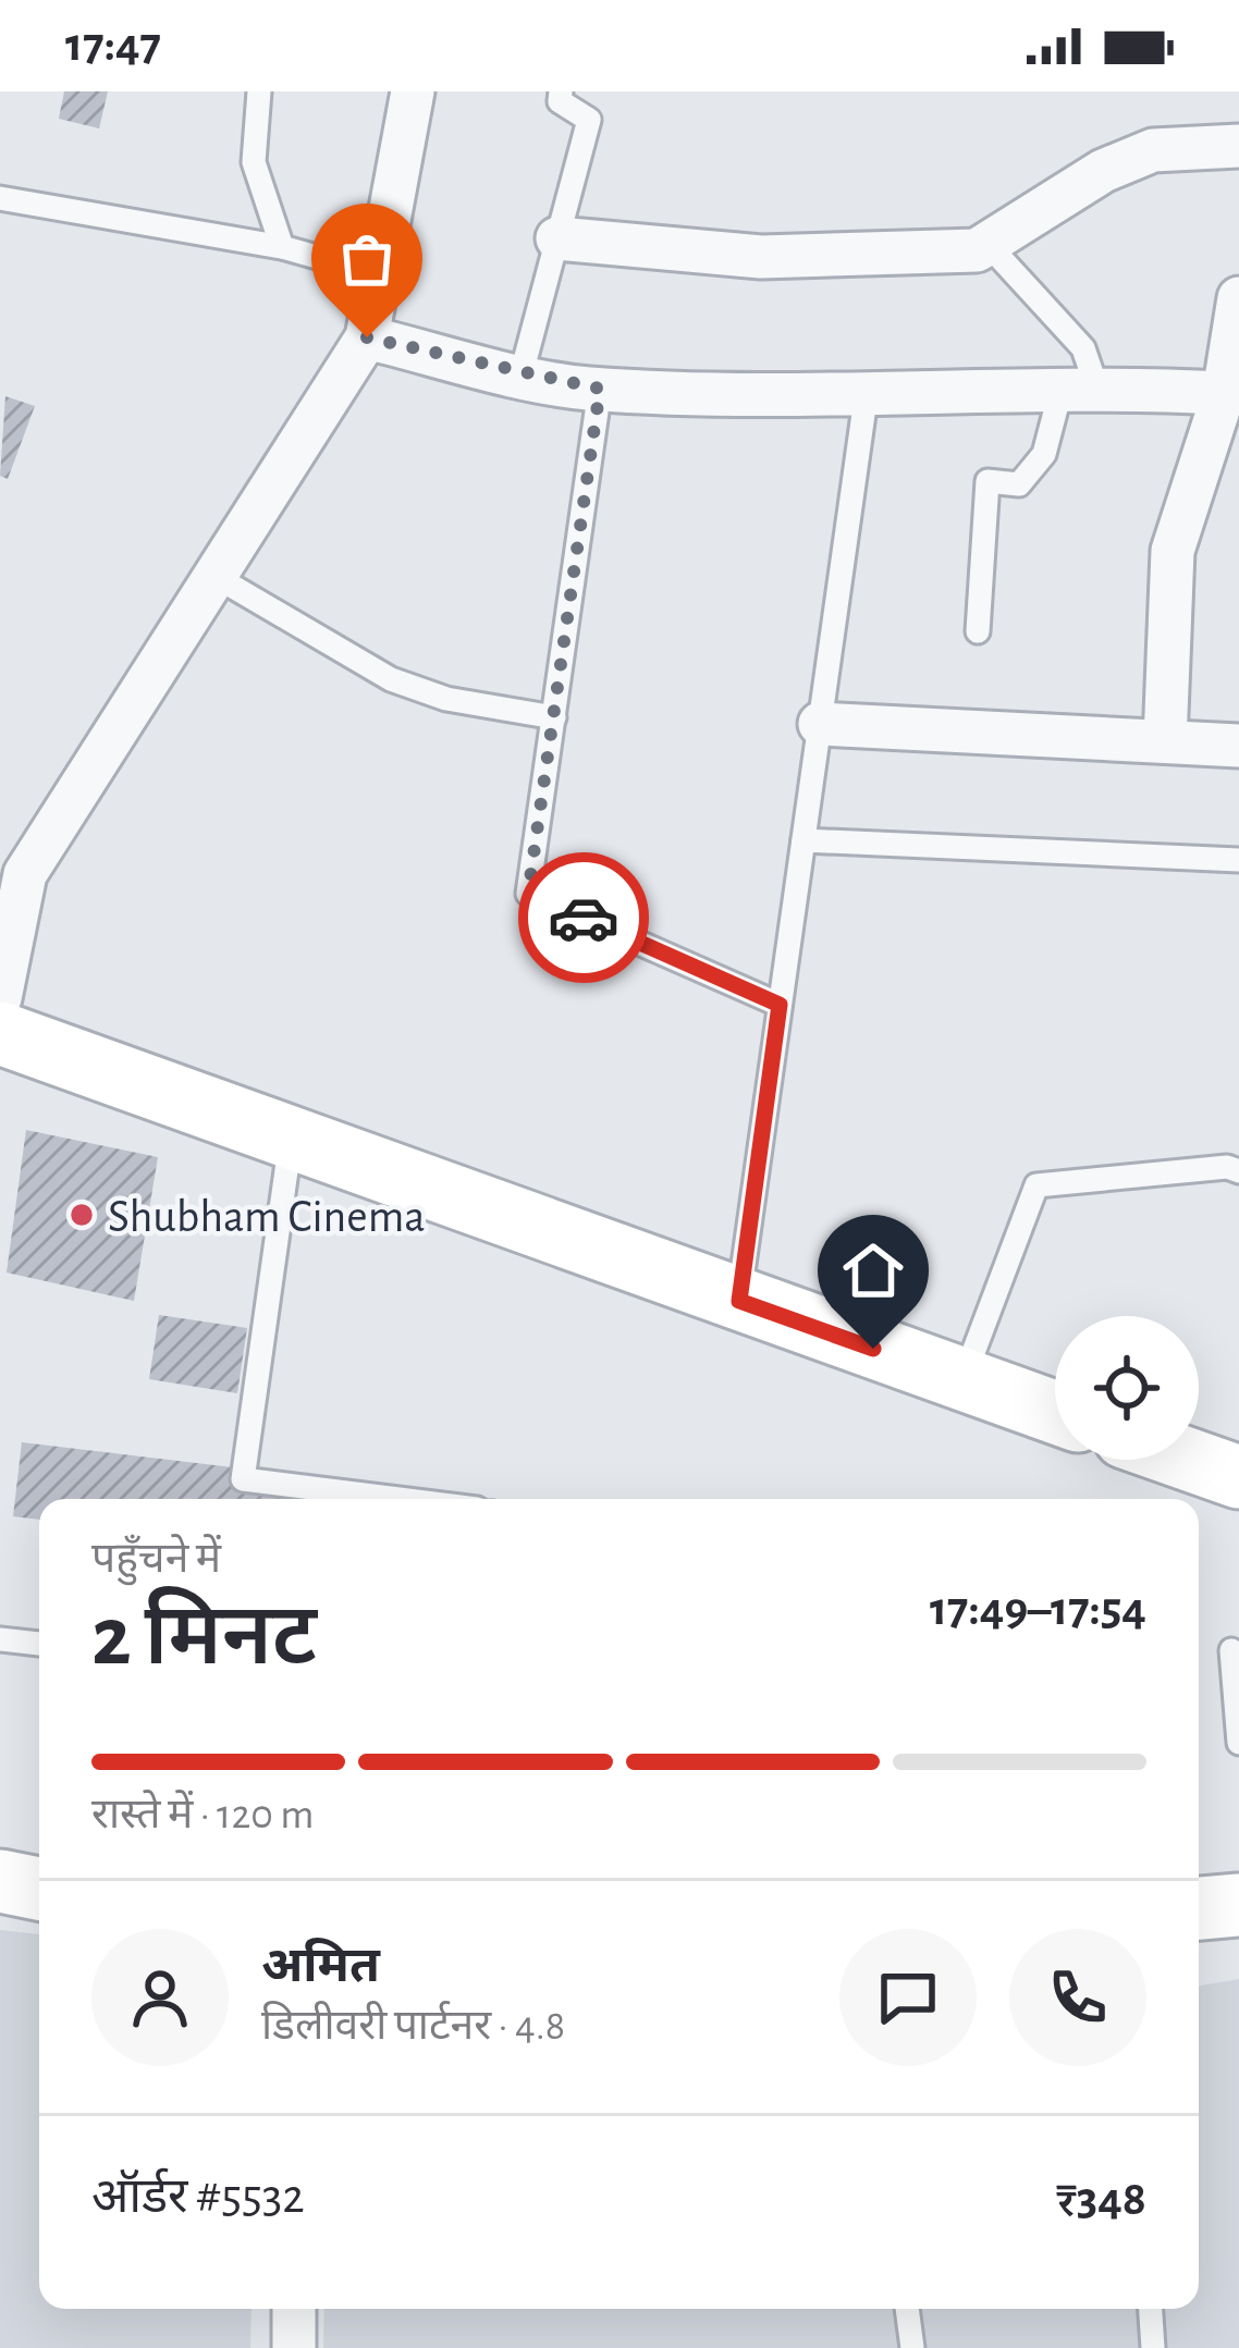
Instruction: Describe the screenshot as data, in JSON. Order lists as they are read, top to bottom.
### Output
{
  "places": ["Shubham Cinema"],
  "page": {
    "status": "17:47",
    "heading": ["2 मिनट", "पहुँचने में", "17:49–17:54"],
    "panel": [
      "अमित",
      "डिलीवरी पार्टनर · 4.8",
      "ऑर्डर #5532",
      "₹348"
    ],
    "bar": "रास्ते में · 120 m"
  }
}
